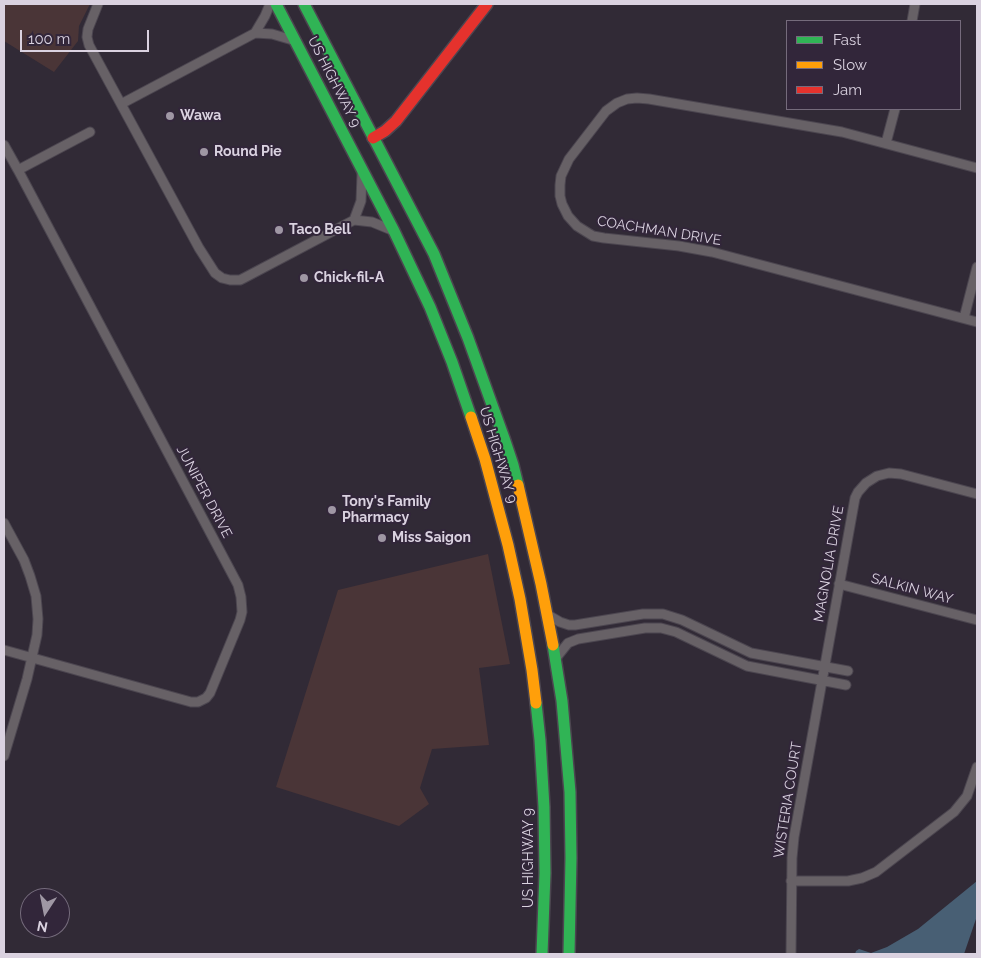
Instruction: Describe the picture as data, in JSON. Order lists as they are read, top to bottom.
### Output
{
  "streets": {
    "main road": ["US HIGHWAY 9"],
    "street": [
      "COACHMAN DRIVE",
      "JUNIPER DRIVE",
      "MAGNOLIA DRIVE",
      "SALKIN WAY",
      "WISTERIA COURT"
    ]
  },
  "crossings": [
    ["MAGNOLIA DRIVE", "SALKIN WAY"],
    ["MAGNOLIA DRIVE", "WISTERIA COURT"]
  ],
  "places": [
    "Wawa",
    "Round Pie",
    "Taco Bell",
    "Chick-fil-A",
    "Tony's Family Pharmacy",
    "Miss Saigon"
  ],
  "legend": ["Fast", "Slow", "Jam"],
  "scale_bar": "100 m",
  "north": "bottom"
}
